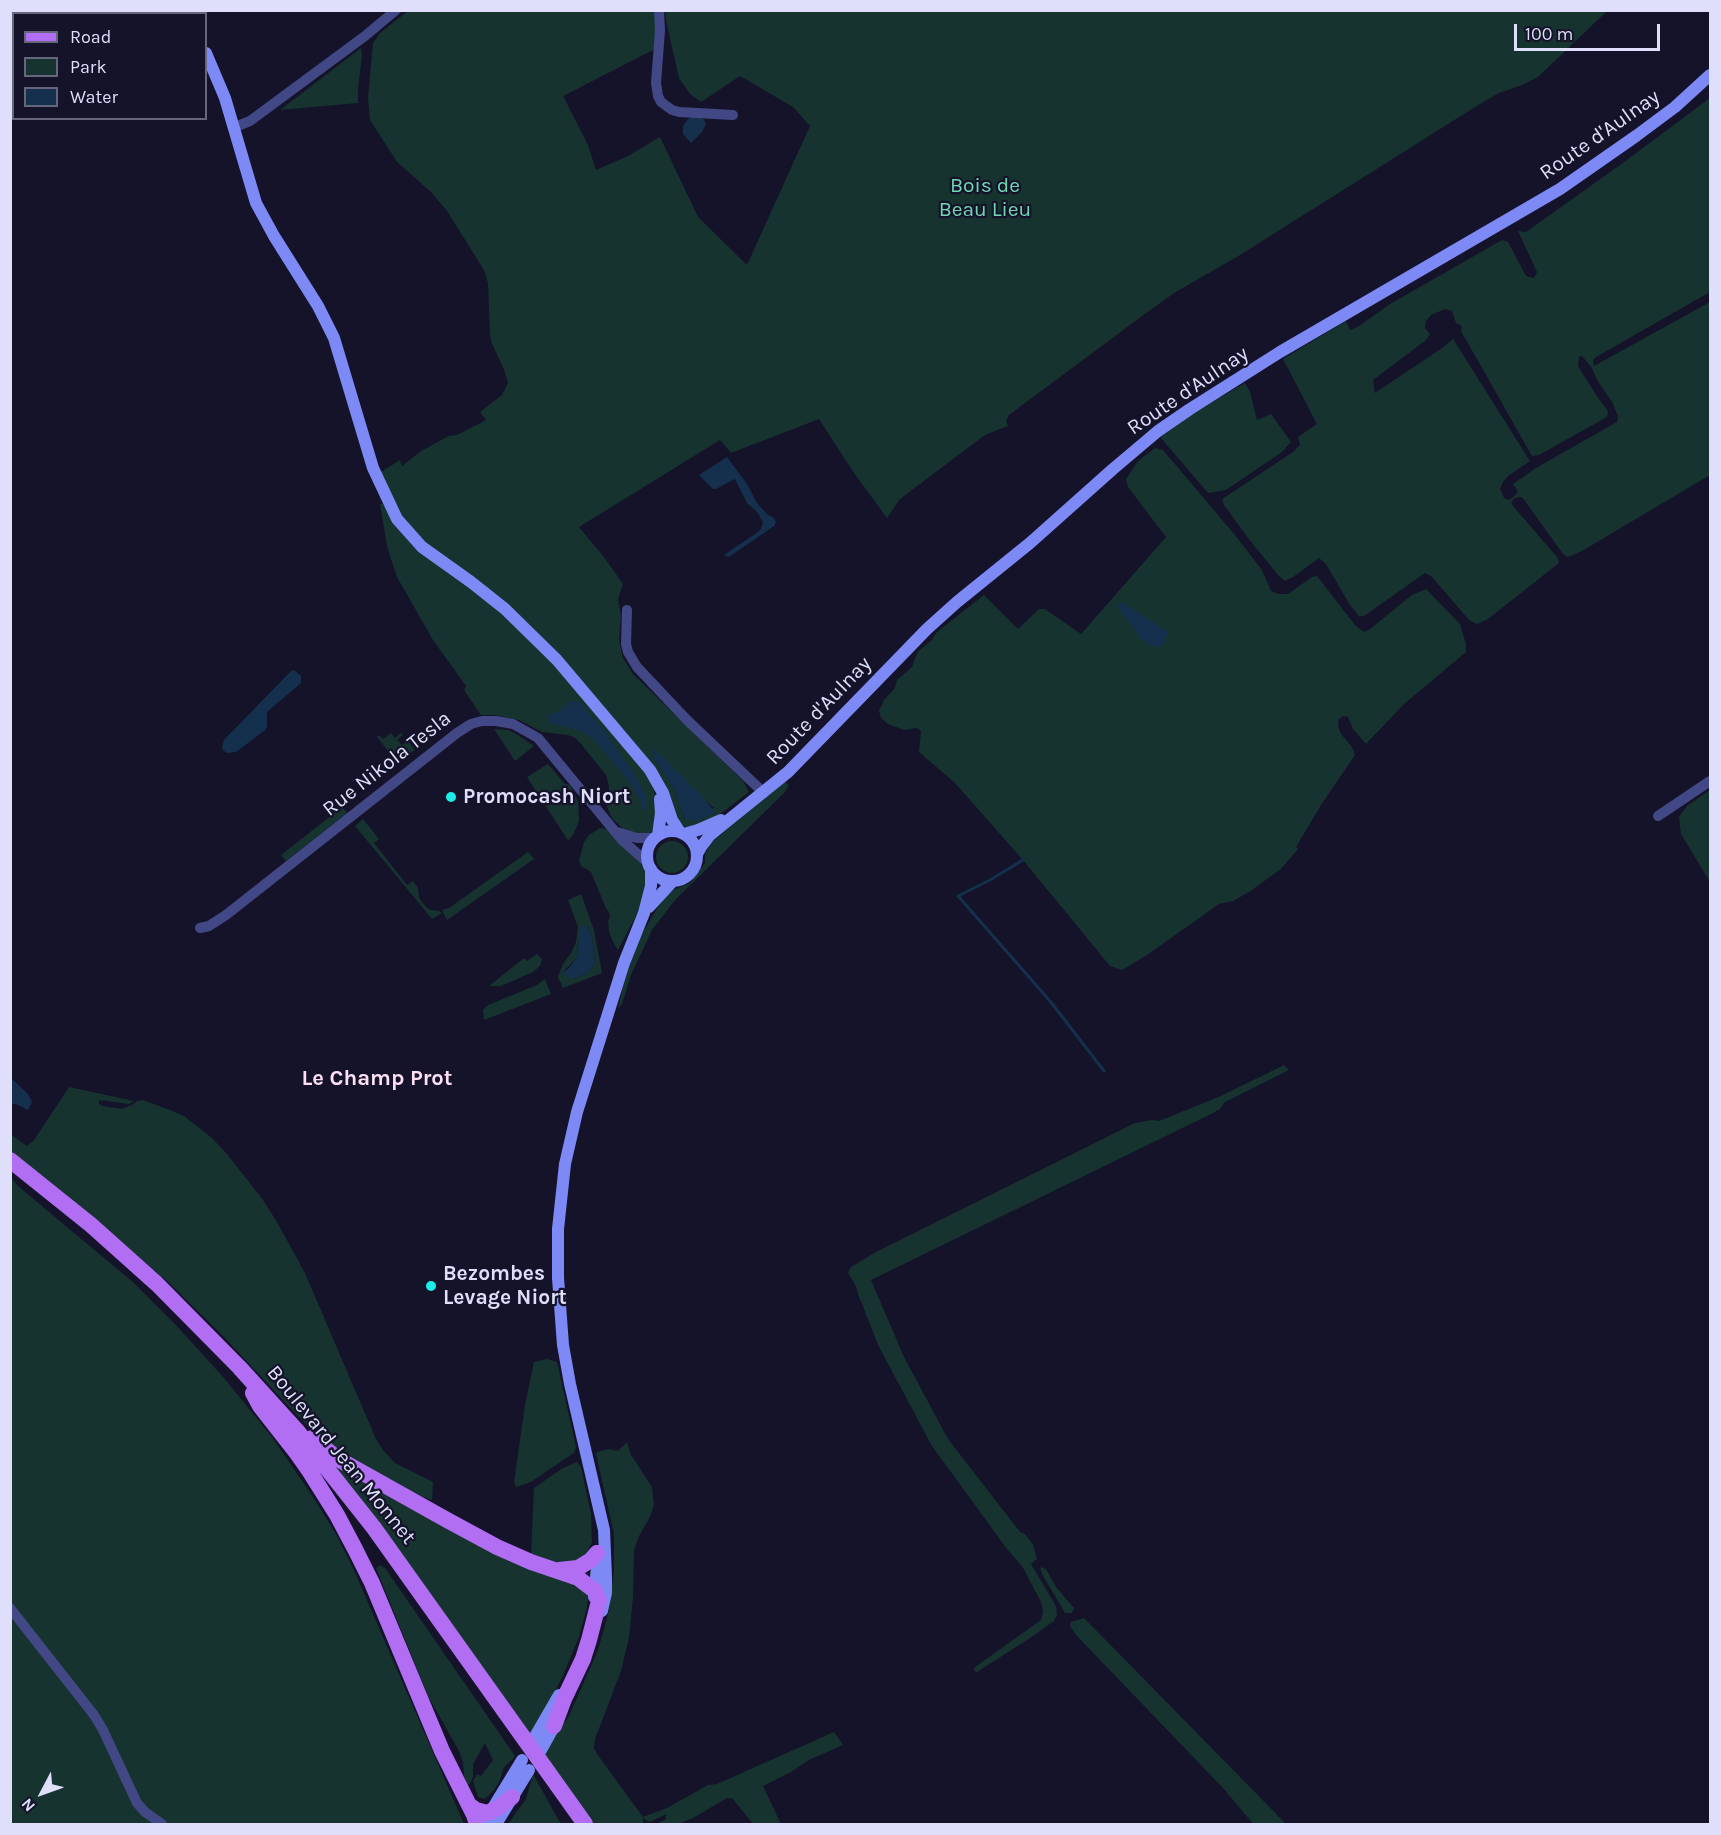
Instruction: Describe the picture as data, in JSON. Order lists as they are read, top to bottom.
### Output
{
  "streets": {
    "main road": ["Boulevard Jean Monnet"],
    "street": ["Route d'Aulnay", "Rue Nikola Tesla"]
  },
  "crossings": [
    ["Route d'Aulnay", "Rue Nikola Tesla"]
  ],
  "districts": ["Le Champ Prot"],
  "parks": ["Bois de Beau Lieu"],
  "places": ["Promocash Niort", "Bezombes Levage Niort"],
  "legend": ["Road", "Park", "Water"],
  "scale_bar": "100 m",
  "north": "bottom left"
}
